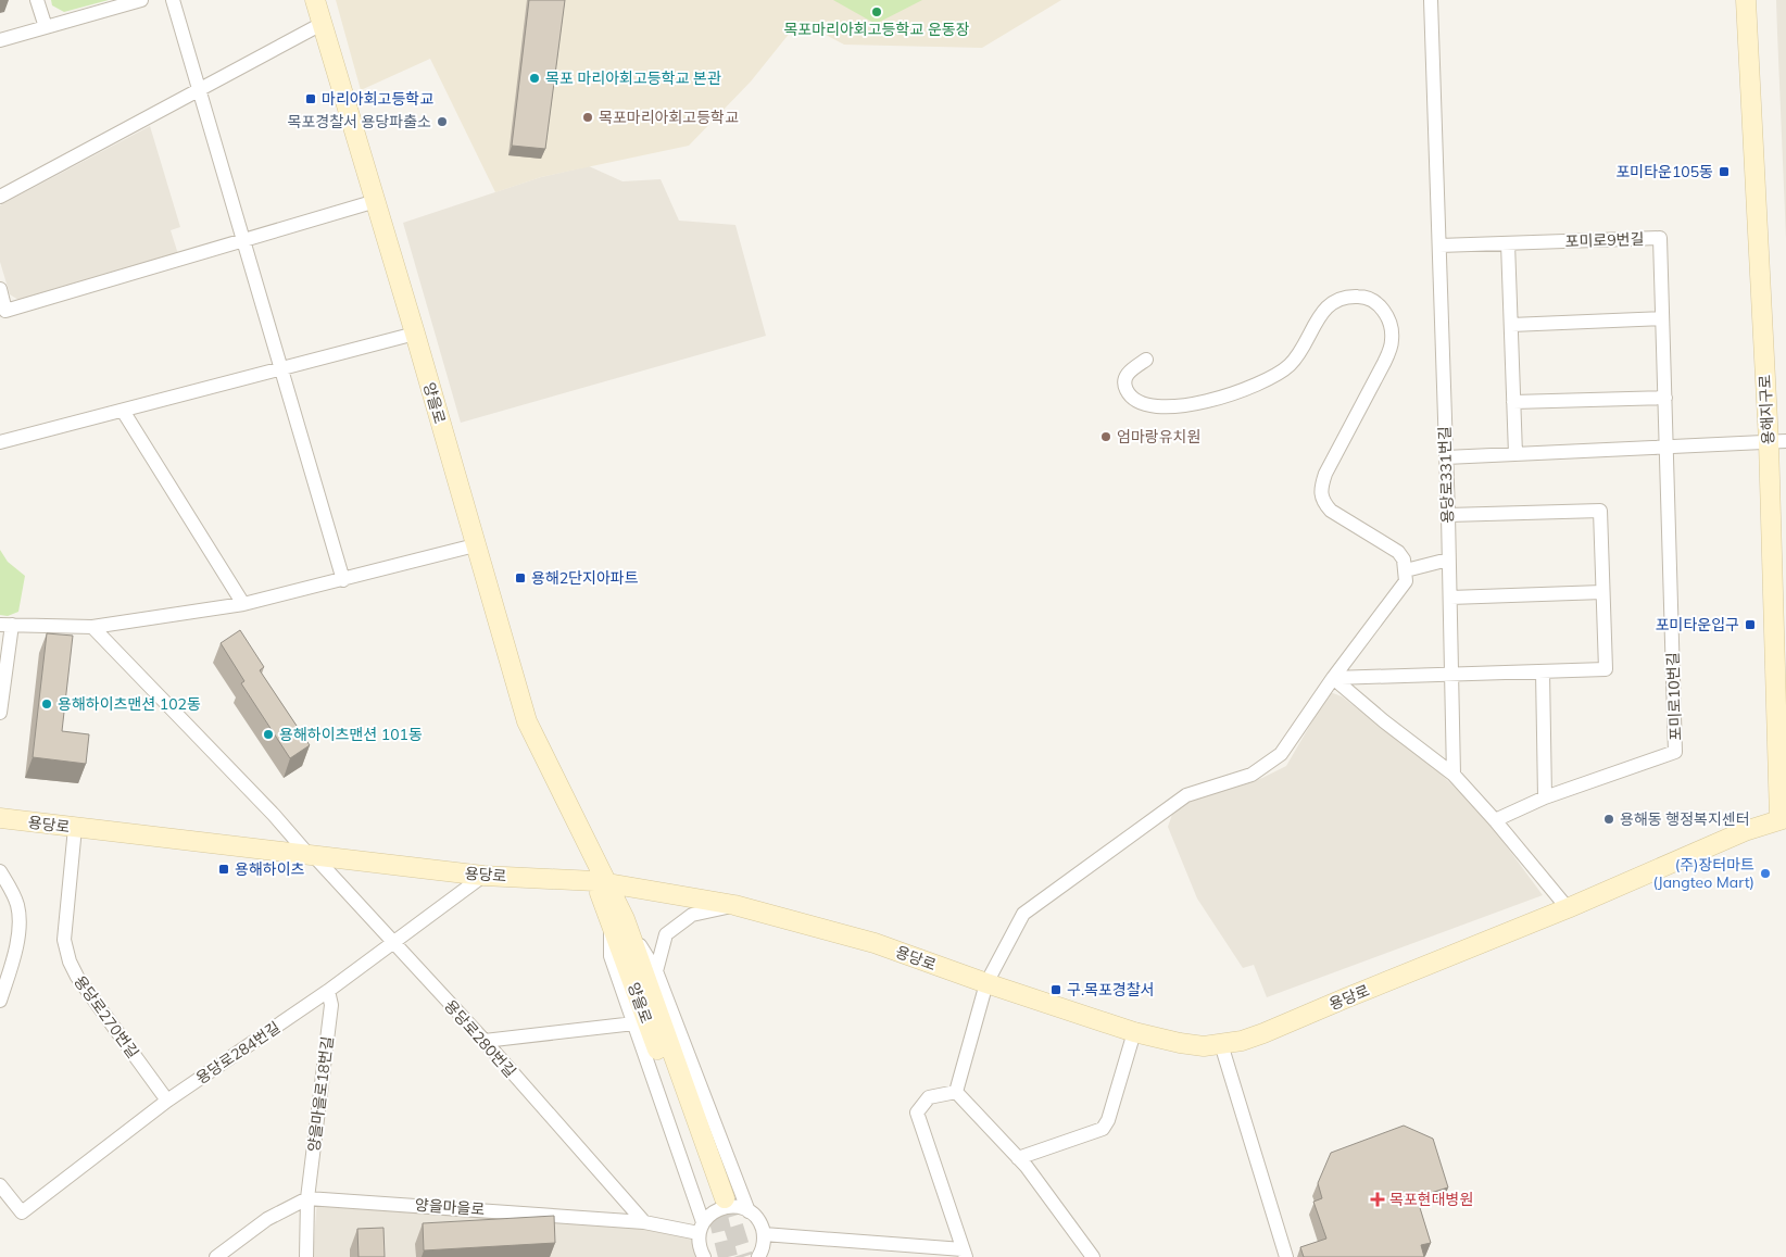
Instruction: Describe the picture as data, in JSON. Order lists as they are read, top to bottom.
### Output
{
  "streets": {
    "street": [
      "포미로9번길",
      "양을로",
      "용해지구로",
      "용당로331번길",
      "포미로10번길",
      "용당로",
      "용당로270번길",
      "용당로280번길",
      "용당로284번길",
      "양을마을로18번길",
      "양을마을로"
    ]
  },
  "crossings": [
    ["포미로9번길", "용당로331번길"],
    ["포미로9번길", "포미로10번길"],
    ["양을로", "용당로"],
    ["용해지구로", "용당로"],
    ["용당로", "용당로270번길"],
    ["용당로", "용당로280번길"],
    ["용당로", "용당로284번길"],
    ["용당로270번길", "용당로284번길"],
    ["용당로280번길", "용당로284번길"],
    ["용당로280번길", "양을마을로"],
    ["용당로284번길", "양을마을로18번길"],
    ["양을마을로18번길", "양을마을로"]
  ],
  "places": {
    "other": [
      "목포마리아회고등학교 운동장",
      "목포 마리아회고등학교 본관",
      "목포마리아회고등학교",
      "목포경찰서 용당파출소",
      "엄마랑유치원",
      "용해하이츠맨션 102동",
      "용해하이츠맨션 101동",
      "용해동 행정복지센터",
      "(주)장터마트 (Jangteo Mart)"
    ],
    "transit": [
      "마리아회고등학교",
      "포미타운105동",
      "용해2단지아파트",
      "포미타운입구",
      "용해하이츠",
      "구.목포경찰서"
    ],
    "health": ["목포현대병원"]
  }
}
